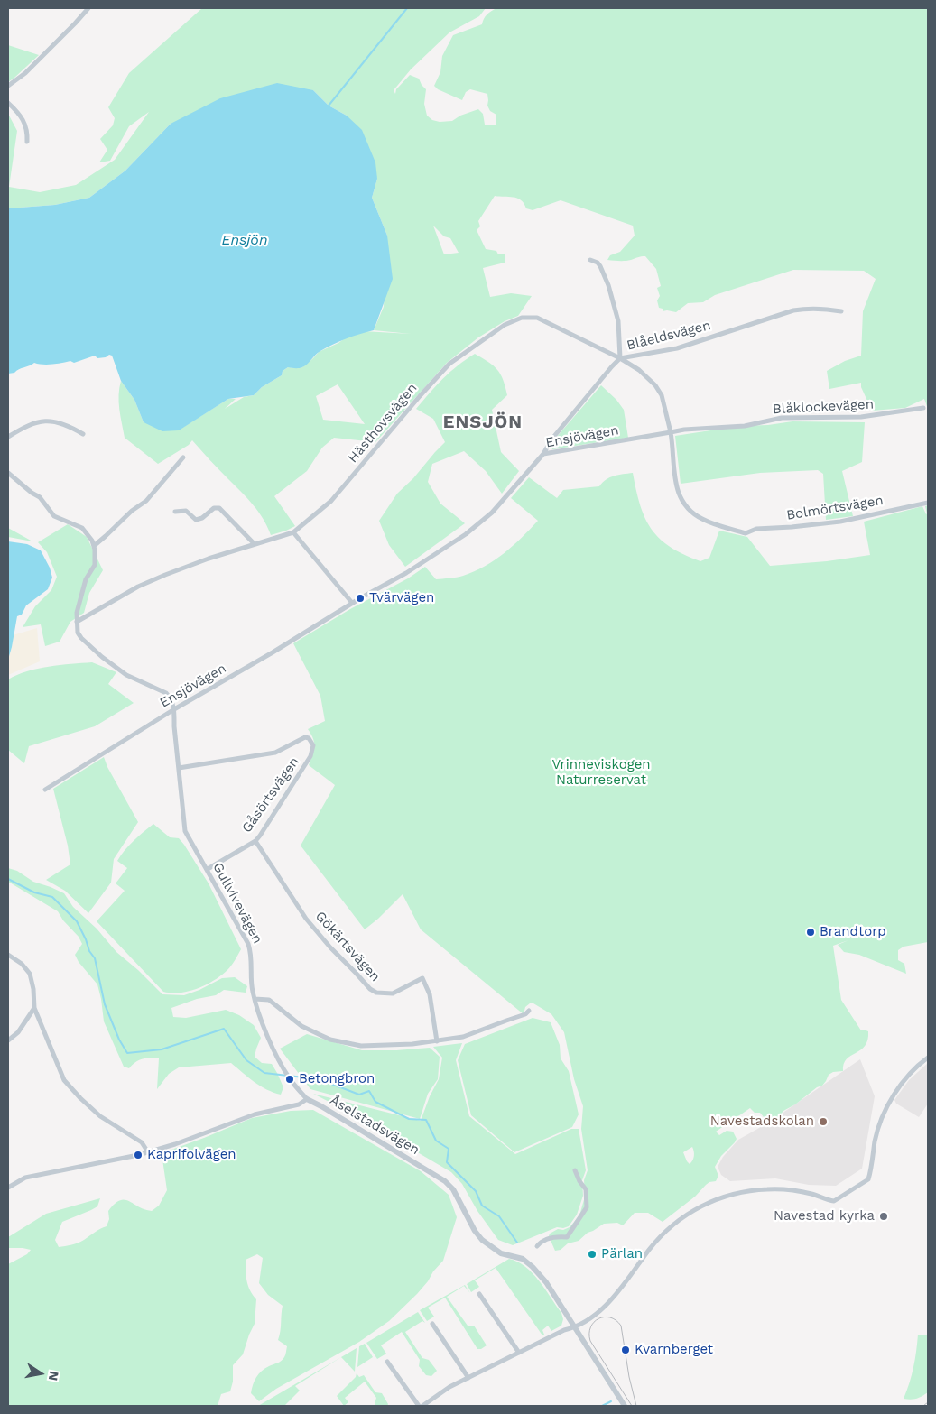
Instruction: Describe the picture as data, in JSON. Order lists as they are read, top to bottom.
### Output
{
  "streets": {
    "street": [
      "Blåeldsvägen",
      "Blåklockevägen",
      "Hästhovsvägen",
      "Ensjövägen",
      "Bolmörtsvägen",
      "Gåsörtsvägen",
      "Gullvivevägen",
      "Gökärtsvägen",
      "Åselstadsvägen"
    ]
  },
  "crossings": [
    ["Blåeldsvägen", "Hästhovsvägen"],
    ["Blåeldsvägen", "Ensjövägen"],
    ["Blåklockevägen", "Hästhovsvägen"],
    ["Blåklockevägen", "Ensjövägen"],
    ["Blåklockevägen", "Bolmörtsvägen"],
    ["Hästhovsvägen", "Ensjövägen"],
    ["Hästhovsvägen", "Bolmörtsvägen"],
    ["Ensjövägen", "Bolmörtsvägen"],
    ["Ensjövägen", "Gullvivevägen"],
    ["Gåsörtsvägen", "Gullvivevägen"],
    ["Gåsörtsvägen", "Gökärtsvägen"],
    ["Gullvivevägen", "Åselstadsvägen"]
  ],
  "districts": ["ENSJÖN"],
  "water": ["Ensjön"],
  "parks": ["Vrinneviskogen Naturreservat"],
  "places": [
    "Tvärvägen",
    "Brandtorp",
    "Betongbron",
    "Navestadskolan",
    "Kaprifolvägen",
    "Navestad kyrka",
    "Pärlan",
    "Kvarnberget"
  ],
  "north": "right"
}
